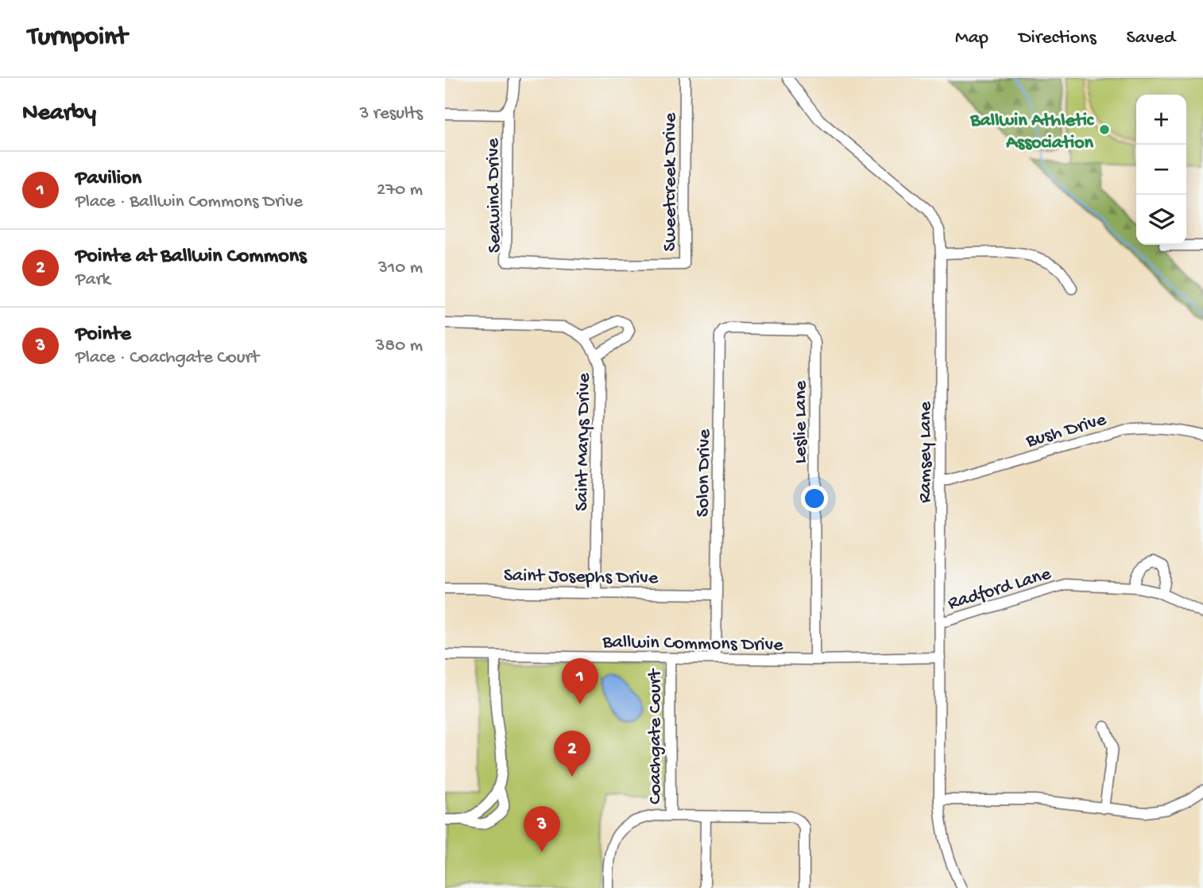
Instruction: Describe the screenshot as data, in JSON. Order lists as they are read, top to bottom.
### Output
{
  "streets": {
    "street": [
      "Sweetcreek Drive",
      "Seawind Drive",
      "Leslie Lane",
      "Bush Drive",
      "Saint Marys Drive",
      "Ramsey Lane",
      "Solon Drive",
      "Saint Josephs Drive",
      "Radford Lane",
      "Ballwin Commons Drive",
      "Coachgate Court"
    ]
  },
  "crossings": [
    ["Sweetcreek Drive", "Seawind Drive"],
    ["Leslie Lane", "Solon Drive"],
    ["Leslie Lane", "Ballwin Commons Drive"],
    ["Bush Drive", "Ramsey Lane"],
    ["Saint Marys Drive", "Saint Josephs Drive"],
    ["Ramsey Lane", "Radford Lane"],
    ["Ramsey Lane", "Ballwin Commons Drive"],
    ["Solon Drive", "Saint Josephs Drive"],
    ["Solon Drive", "Ballwin Commons Drive"],
    ["Ballwin Commons Drive", "Coachgate Court"]
  ],
  "places": ["Ballwin Athletic Association"],
  "page": {
    "header": "Turnpoint",
    "nav": ["Map", "Directions", "Saved"],
    "heading": ["Nearby", "3 results"],
    "map_buttons": ["+", "−"],
    "list": [
      {
        "mark": "1",
        "name": "Pavilion",
        "note": "Place · Ballwin Commons Drive",
        "value": "270 m"
      },
      {
        "mark": "2",
        "name": "Pointe at Ballwin Commons",
        "note": "Park",
        "value": "310 m"
      },
      {
        "mark": "3",
        "name": "Pointe",
        "note": "Place · Coachgate Court",
        "value": "380 m"
      }
    ],
    "pins": ["1", "2", "3"]
  }
}
